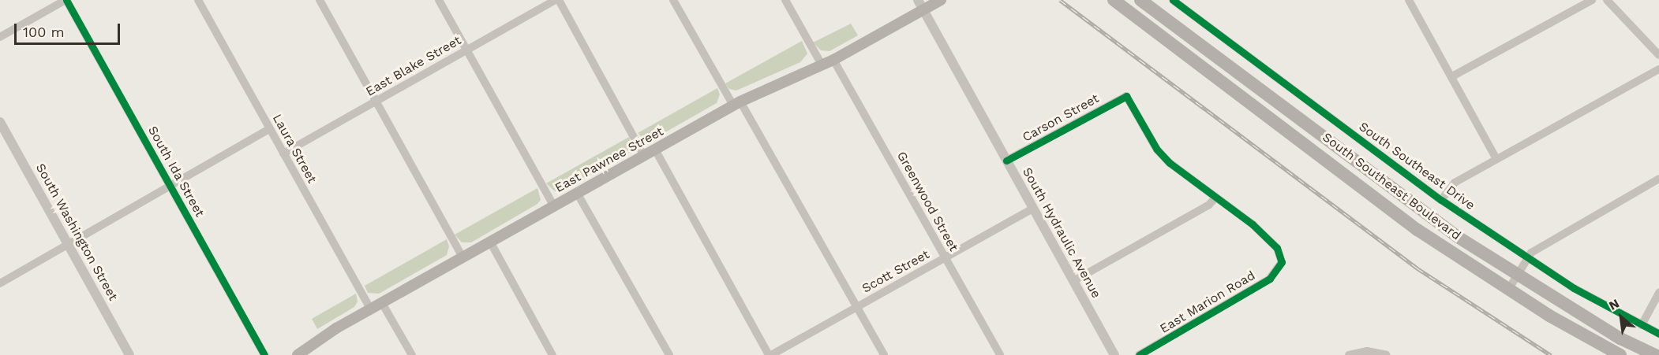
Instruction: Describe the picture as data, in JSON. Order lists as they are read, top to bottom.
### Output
{
  "streets": {
    "main road": ["East Pawnee Street", "South Southeast Boulevard"],
    "street": [
      "East Blake Street",
      "Carson Street",
      "Laura Street",
      "South Southeast Drive",
      "South Ida Street",
      "Greenwood Street",
      "South Washington Street",
      "South Hydraulic Avenue",
      "Scott Street",
      "East Marion Road"
    ]
  },
  "crossings": [
    ["East Blake Street", "Laura Street"],
    ["Carson Street", "South Hydraulic Avenue"],
    ["Carson Street", "East Marion Road"],
    ["Laura Street", "East Pawnee Street"],
    ["East Pawnee Street", "Greenwood Street"],
    ["East Pawnee Street", "South Hydraulic Avenue"],
    ["Greenwood Street", "Scott Street"],
    ["South Hydraulic Avenue", "Scott Street"]
  ],
  "scale_bar": "100 m",
  "north": "top left"
}
